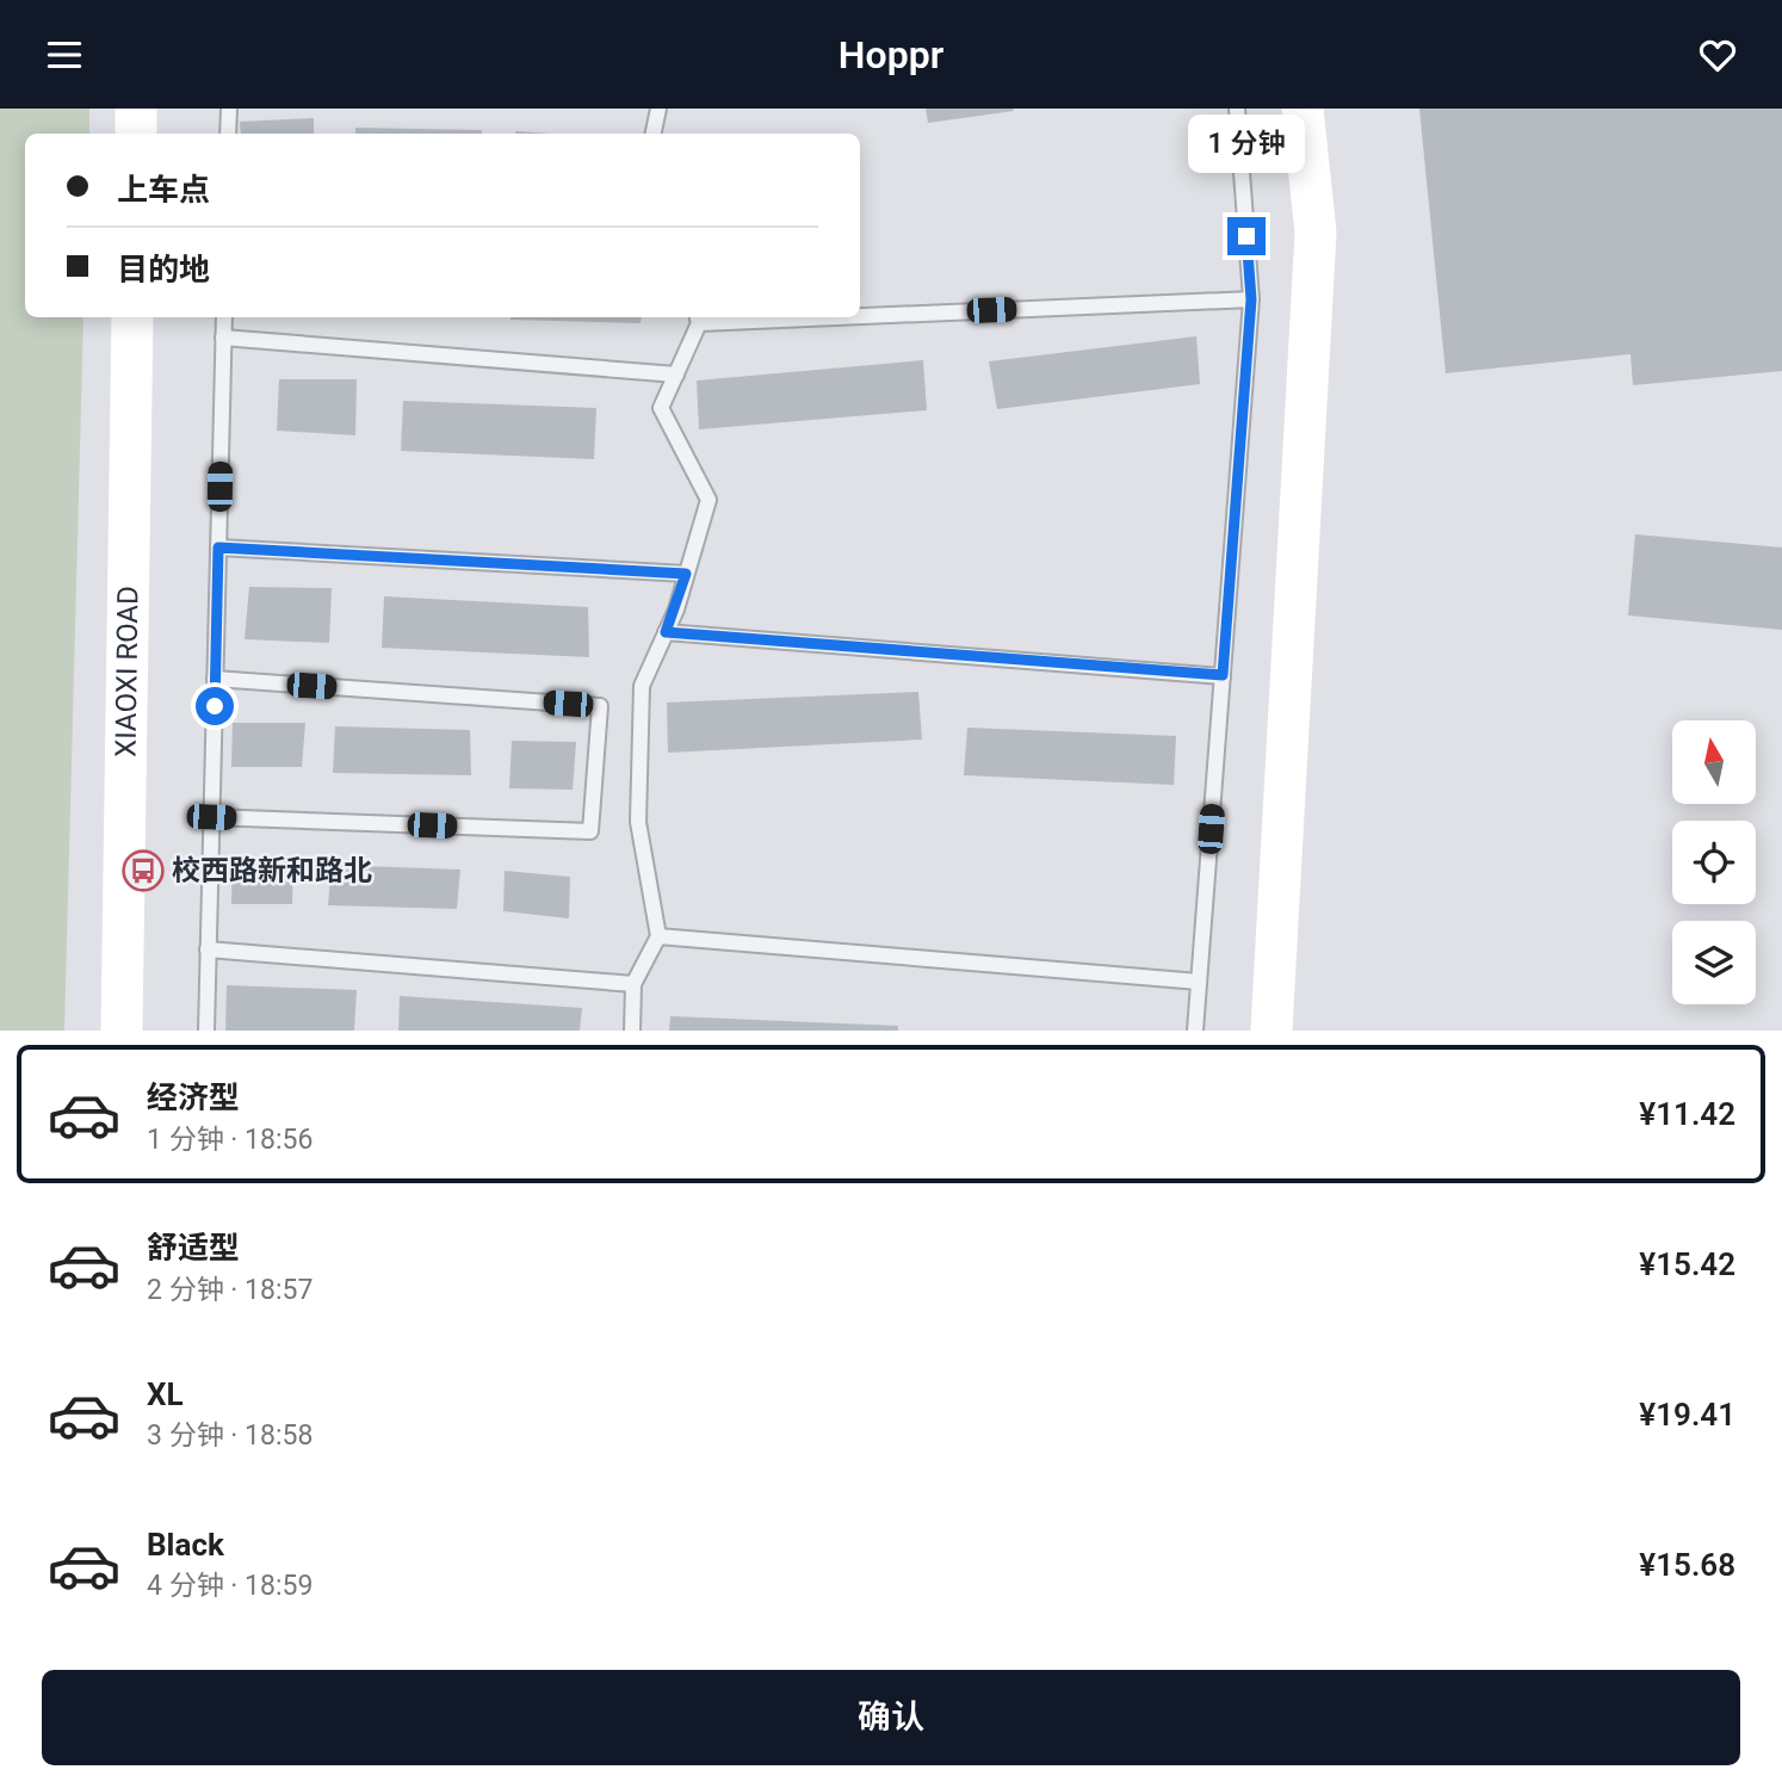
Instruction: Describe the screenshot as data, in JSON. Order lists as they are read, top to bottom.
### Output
{
  "streets": {
    "street": ["XIAOXI ROAD"]
  },
  "places": {
    "bus stop": ["校西路新和路北"]
  },
  "north": "top",
  "page": {
    "header": "Hoppr",
    "bubble": "1 分钟",
    "banner": ["上车点", "目的地"],
    "list": [
      {
        "name": "经济型",
        "note": "1 分钟 · 18:56",
        "value": "¥11.42"
      },
      {
        "name": "舒适型",
        "note": "2 分钟 · 18:57",
        "value": "¥15.42"
      },
      {
        "name": "XL",
        "note": "3 分钟 · 18:58",
        "value": "¥19.41"
      },
      {
        "name": "Black",
        "note": "4 分钟 · 18:59",
        "value": "¥15.68"
      }
    ],
    "buttons": "确认"
  }
}
